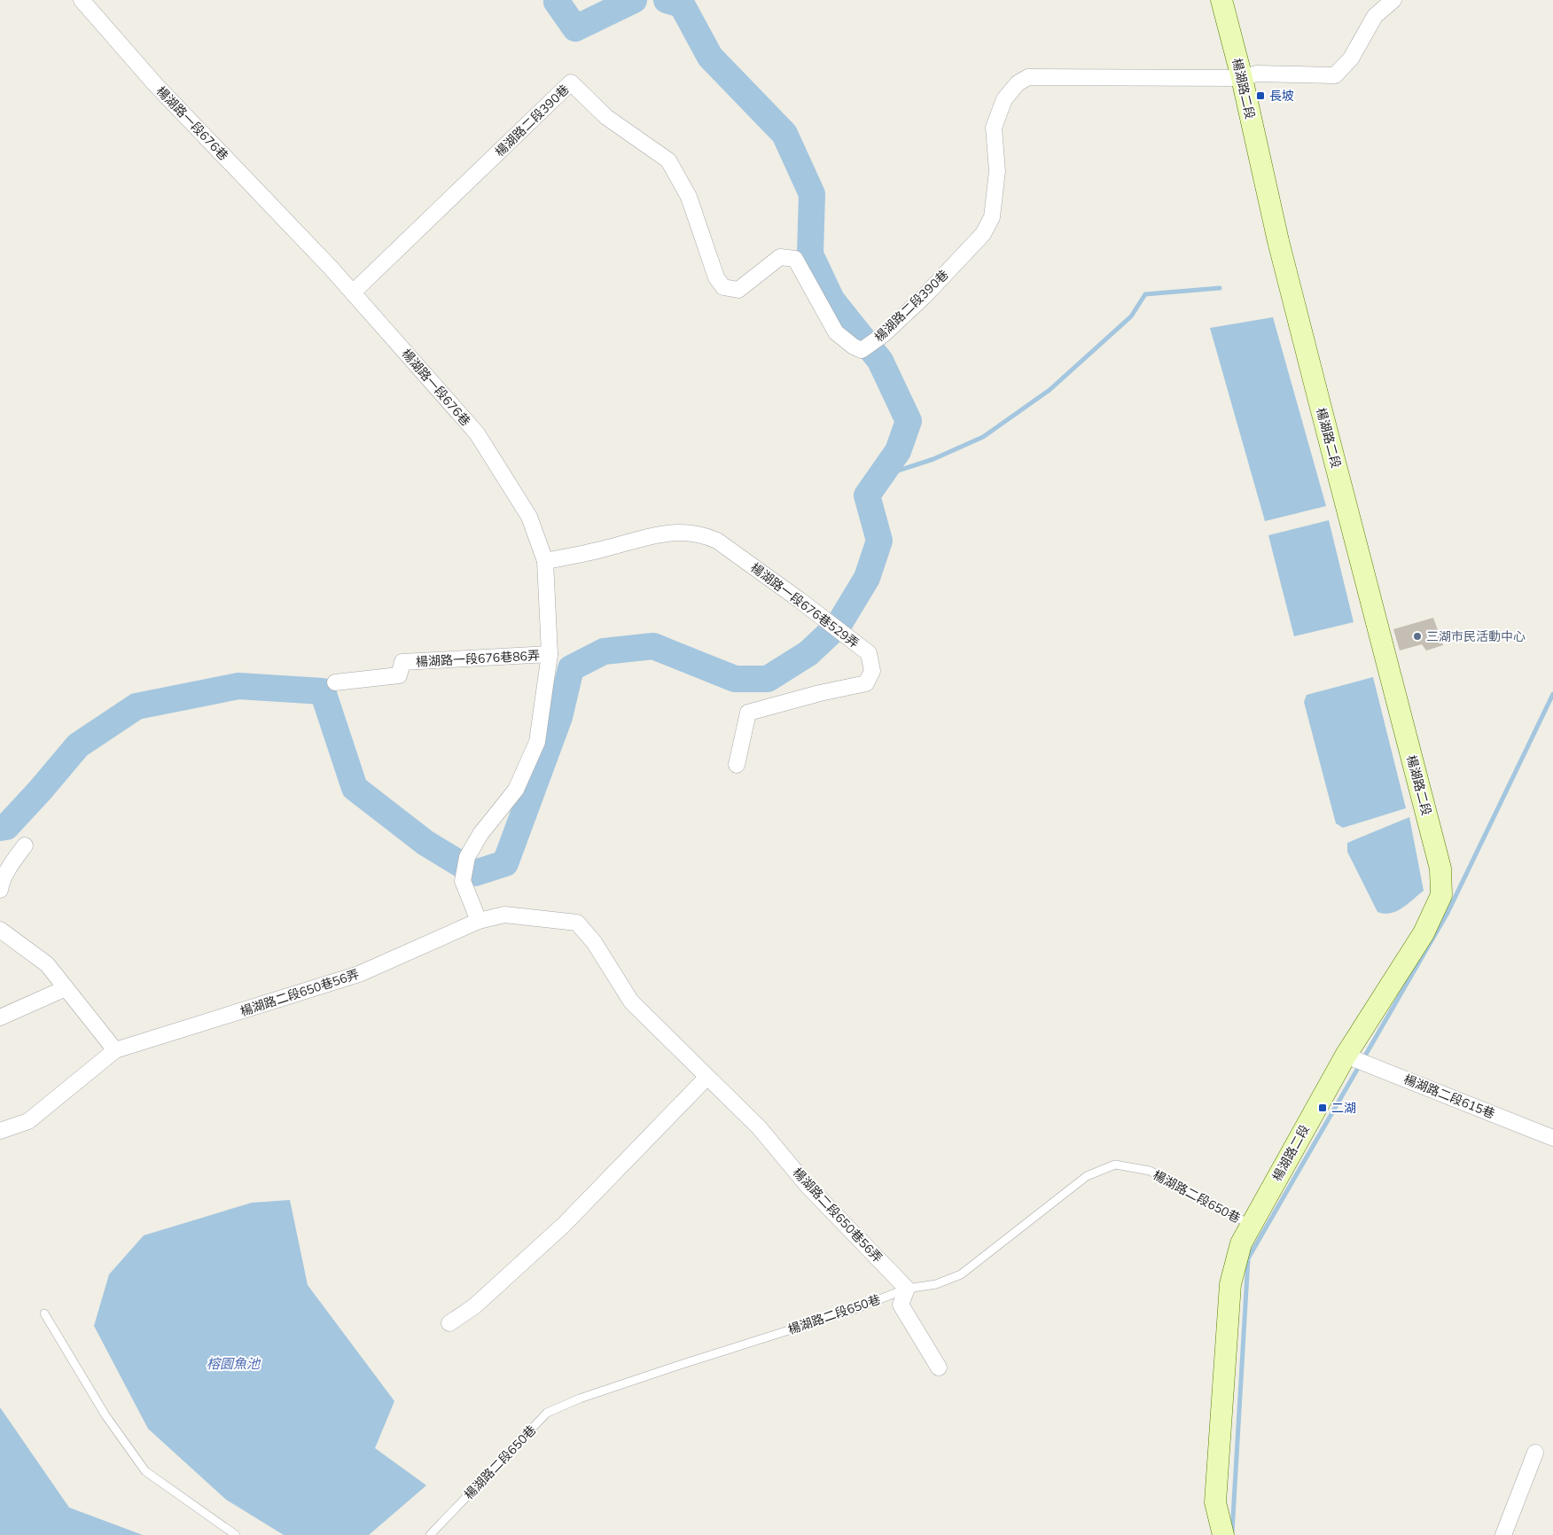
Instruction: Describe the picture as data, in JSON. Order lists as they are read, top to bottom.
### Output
{
  "streets": {
    "street": [
      "楊湖路二段",
      "楊湖路二段390巷",
      "楊湖路一段676巷",
      "楊湖路一段676巷529弄",
      "楊湖路一段676巷86弄",
      "楊湖路二段650巷56弄",
      "楊湖路二段615巷"
    ],
    "lane": ["楊湖路二段650巷"]
  },
  "crossings": [
    ["楊湖路二段", "楊湖路二段390巷"],
    ["楊湖路二段", "楊湖路二段615巷"],
    ["楊湖路二段", "楊湖路二段650巷"],
    ["楊湖路二段390巷", "楊湖路一段676巷"],
    ["楊湖路一段676巷", "楊湖路一段676巷529弄"],
    ["楊湖路一段676巷", "楊湖路一段676巷86弄"],
    ["楊湖路一段676巷", "楊湖路二段650巷56弄"],
    ["楊湖路二段650巷56弄", "楊湖路二段650巷"]
  ],
  "water": ["榕園魚池"],
  "places": {
    "transit": ["長坡", "二湖"],
    "other": ["三湖市民活動中心"]
  }
}
